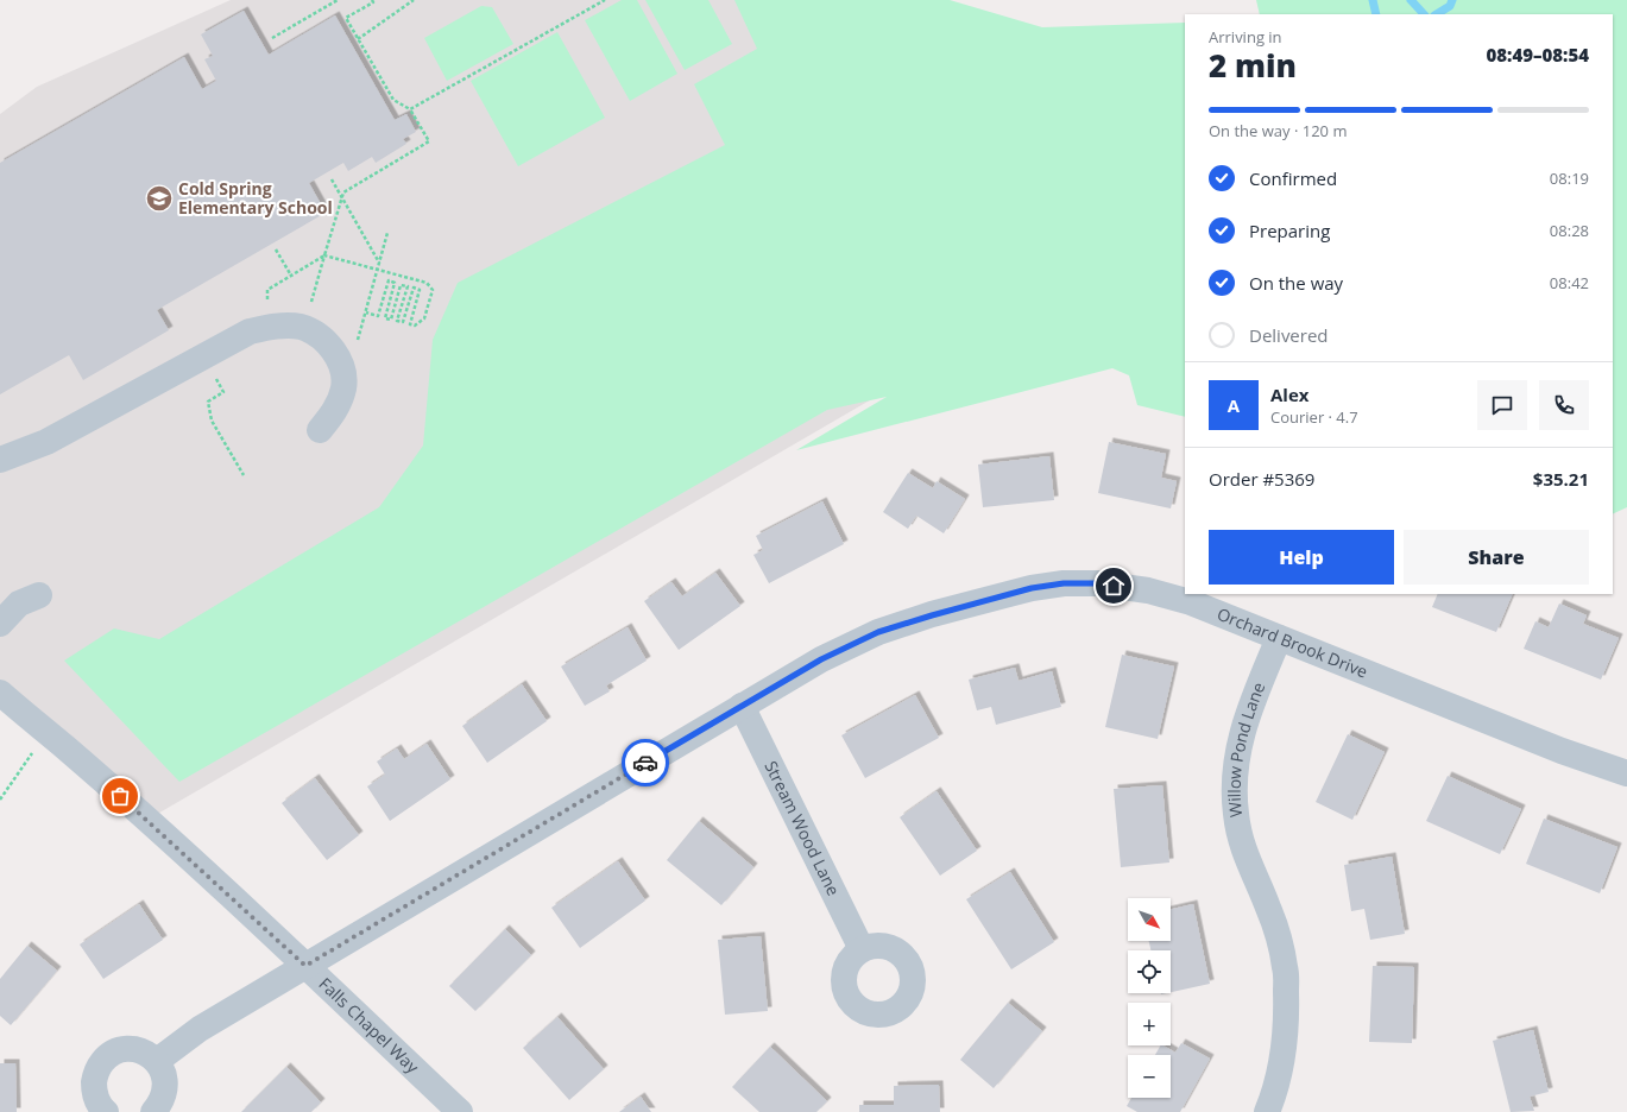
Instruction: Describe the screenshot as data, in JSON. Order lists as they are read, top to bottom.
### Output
{
  "streets": {
    "street": [
      "Orchard Brook Drive",
      "Willow Pond Lane",
      "Stream Wood Lane",
      "Falls Chapel Way"
    ]
  },
  "crossings": [
    ["Orchard Brook Drive", "Willow Pond Lane"],
    ["Orchard Brook Drive", "Stream Wood Lane"],
    ["Orchard Brook Drive", "Falls Chapel Way"]
  ],
  "places": {
    "school or university": ["Cold Spring Elementary School"]
  },
  "north": "bottom right",
  "page": {
    "heading": ["2 min", "Arriving in", "08:49–08:54"],
    "panel": [
      "Alex",
      "Courier · 4.7",
      "Order #5369",
      "$35.21"
    ],
    "bar": "On the way · 120 m",
    "list": [
      ["Confirmed", "08:19"],
      ["Preparing", "08:28"],
      ["On the way", "08:42"],
      "Delivered"
    ],
    "round": "A",
    "buttons": ["Help", "Share"],
    "map_buttons": ["+", "−"]
  }
}
